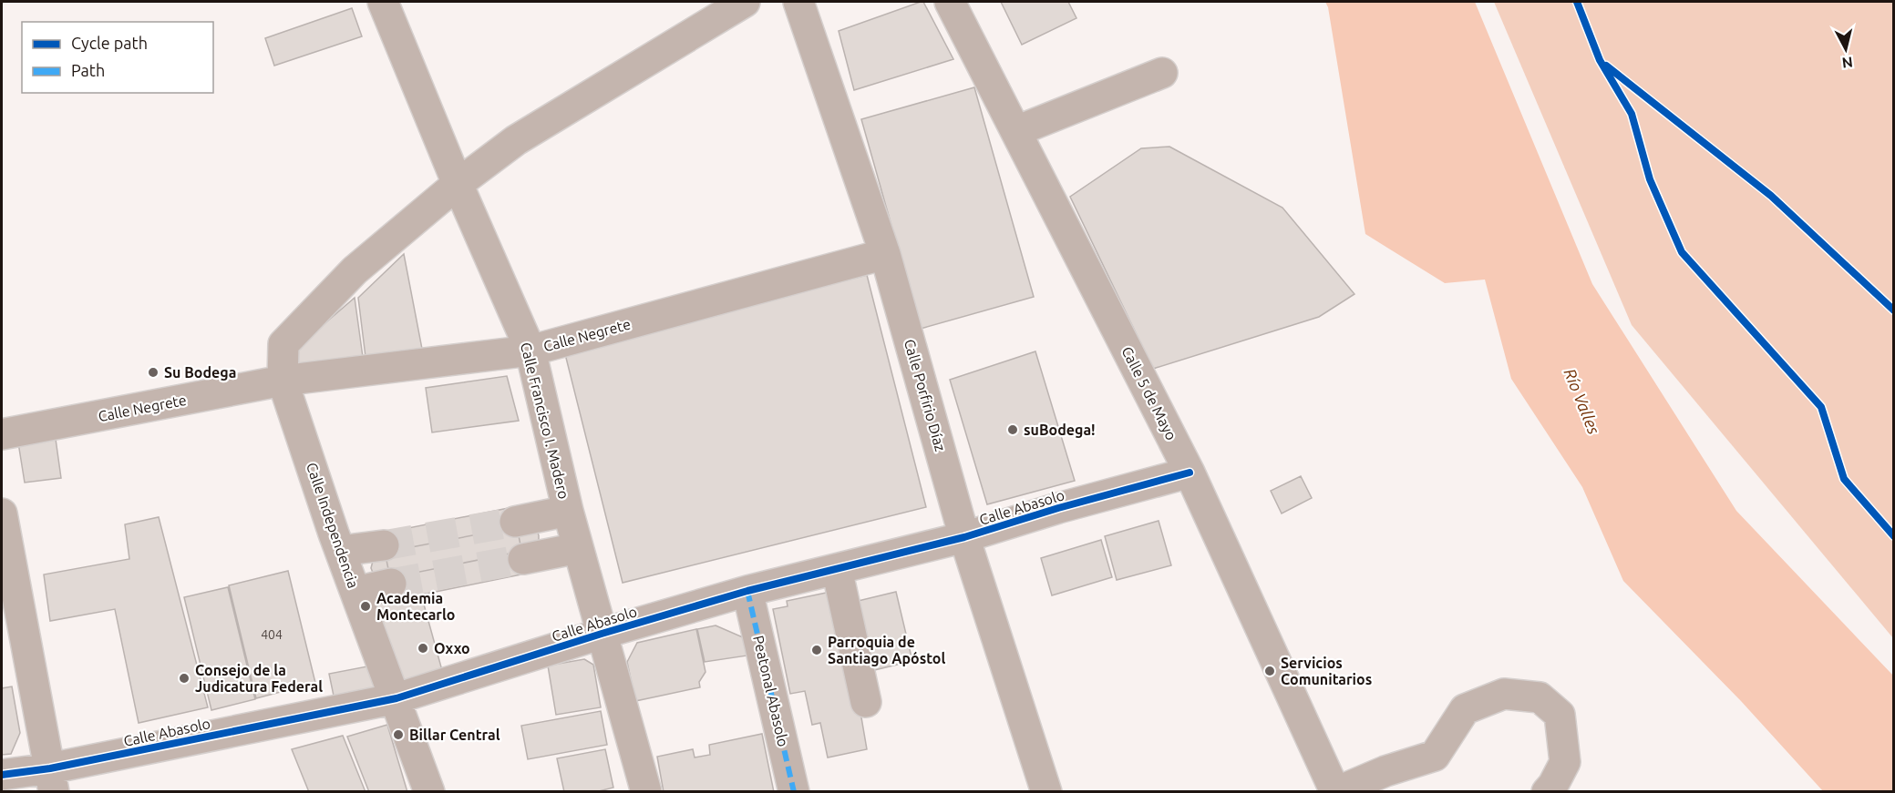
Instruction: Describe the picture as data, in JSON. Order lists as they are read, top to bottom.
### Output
{
  "streets": {
    "street": [
      "Calle Negrete",
      "Calle 5 de Mayo",
      "Calle Porfirio Díaz",
      "Calle Francisco I. Madero",
      "Calle Abasolo",
      "Calle Independencia",
      "Peatonal Abasolo"
    ]
  },
  "crossings": [
    ["Calle Negrete", "Calle Porfirio Díaz"],
    ["Calle Negrete", "Calle Francisco I. Madero"],
    ["Calle Negrete", "Calle Independencia"],
    ["Calle 5 de Mayo", "Calle Abasolo"],
    ["Calle Porfirio Díaz", "Calle Abasolo"],
    ["Calle Francisco I. Madero", "Calle Abasolo"],
    ["Calle Abasolo", "Calle Independencia"],
    ["Calle Abasolo", "Peatonal Abasolo"]
  ],
  "water": ["Río Valles"],
  "places": [
    "Su Bodega",
    "suBodega!",
    "Academia Montecarlo",
    "Oxxo",
    "Parroquia de Santiago Apóstol",
    "Servicios Comunitarios",
    "Consejo de la Judicatura Federal",
    "Billar Central"
  ],
  "house_numbers": ["404"],
  "legend": ["Cycle path", "Path"],
  "north": "bottom"
}
